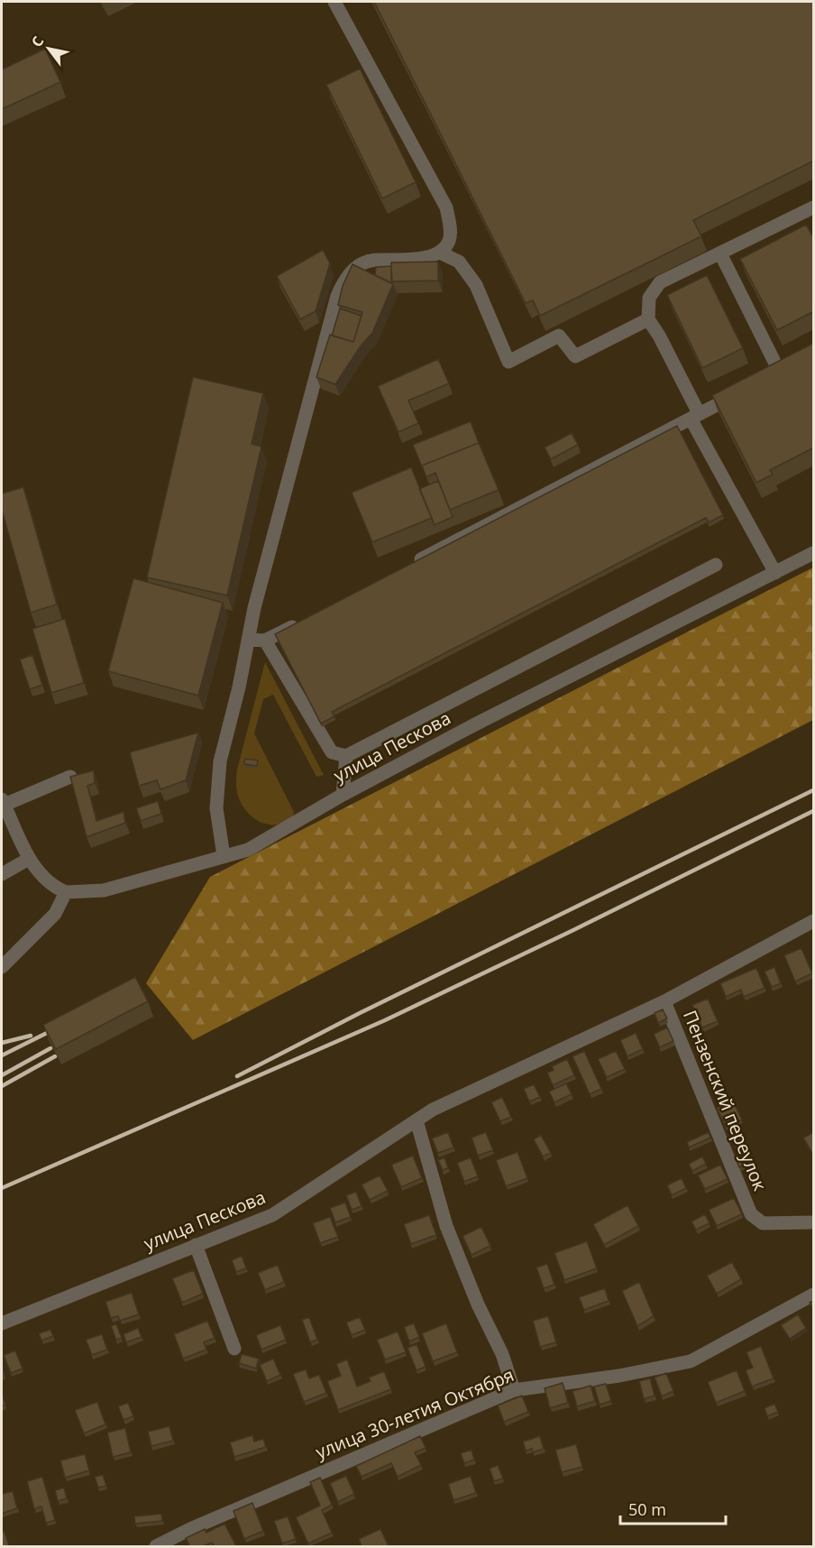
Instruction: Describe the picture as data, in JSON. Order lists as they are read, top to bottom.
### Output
{
  "streets": {
    "street": ["улица Пескова", "Пензенский переулок", "улица 30-летия Октября"]
  },
  "crossings": [
    ["улица Пескова", "Пензенский переулок"]
  ],
  "scale_bar": "50 m",
  "north": "top left"
}
